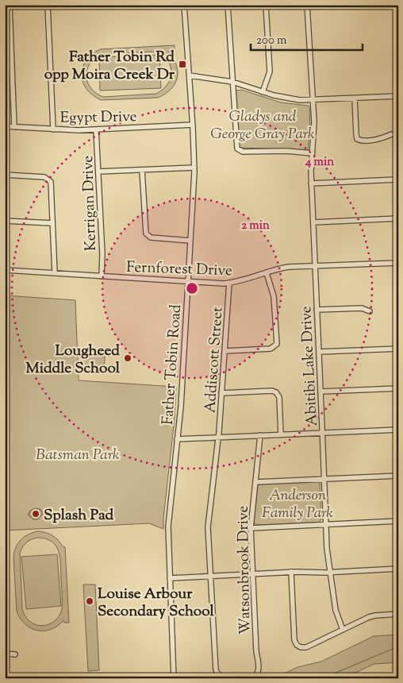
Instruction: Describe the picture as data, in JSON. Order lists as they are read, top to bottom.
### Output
{
  "streets": {
    "street": [
      "Egypt Drive",
      "Kerrigan Drive",
      "Fernforest Drive",
      "Addiscott Street",
      "Father Tobin Road",
      "Abitibi Lake Drive",
      "Watsonbrook Drive"
    ]
  },
  "crossings": [
    ["Egypt Drive", "Kerrigan Drive"],
    ["Egypt Drive", "Father Tobin Road"],
    ["Kerrigan Drive", "Fernforest Drive"],
    ["Fernforest Drive", "Addiscott Street"],
    ["Fernforest Drive", "Father Tobin Road"],
    ["Fernforest Drive", "Abitibi Lake Drive"],
    ["Addiscott Street", "Watsonbrook Drive"]
  ],
  "parks": ["Gladys and George Gray Park", "Batsman Park", "Anderson Family Park"],
  "places": {
    "transit": ["Father Tobin Rd opp Moira Creek Dr"],
    "other": ["Lougheed Middle School", "Splash Pad", "Louise Arbour Secondary School"]
  },
  "scale_bar": "200 m",
  "rings": ["4 min", "2 min"]
}
